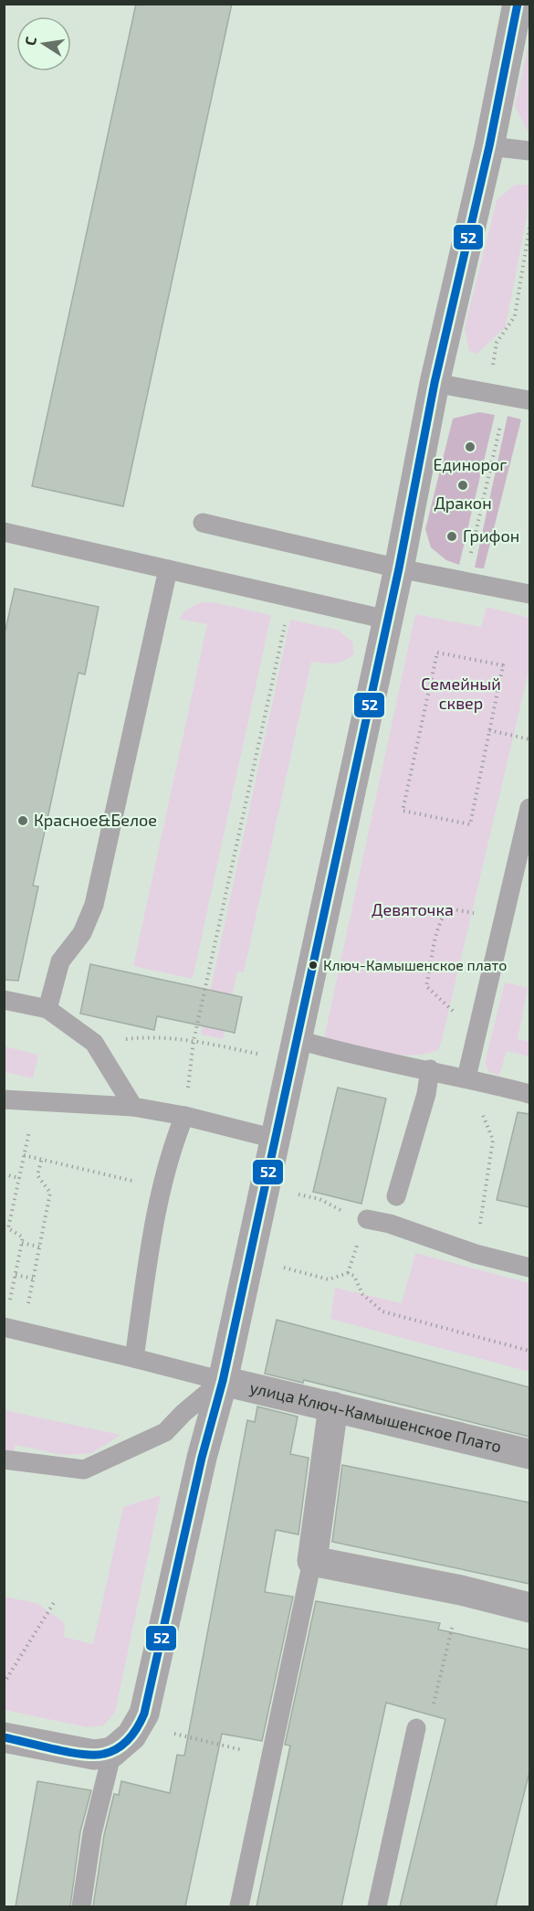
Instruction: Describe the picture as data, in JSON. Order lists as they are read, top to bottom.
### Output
{
  "streets": {
    "street": ["улица Ключ-Камышенское Плато"]
  },
  "parks": ["Семейный сквер", "Девяточка"],
  "places": [
    "Единорог",
    "Дракон",
    "Грифон",
    "Красное&Белое",
    "Ключ-Камышенское плато"
  ],
  "lines": ["transit line 52"],
  "north": "left"
}
